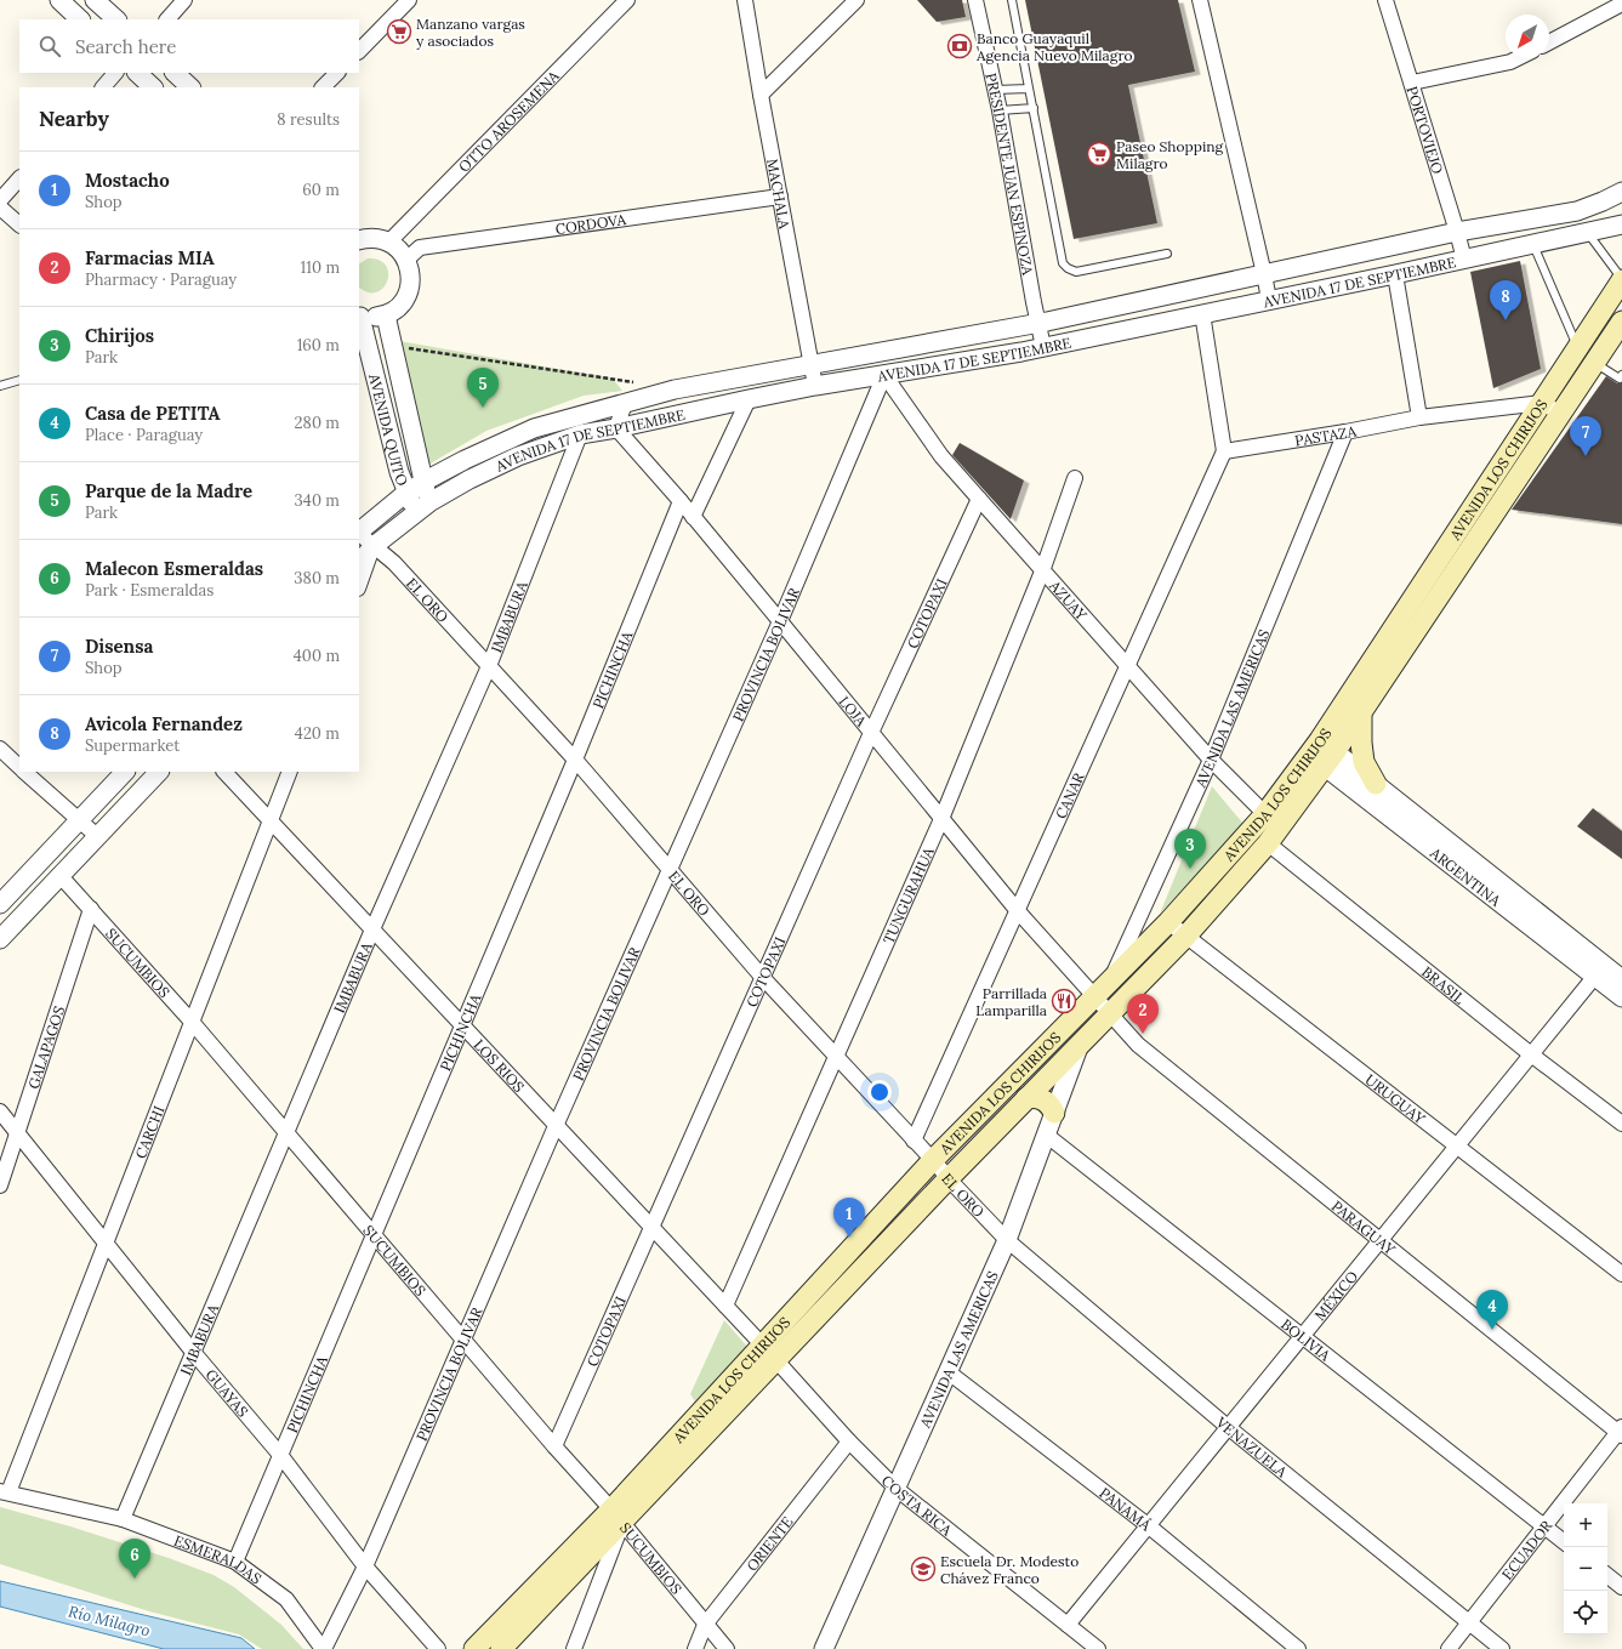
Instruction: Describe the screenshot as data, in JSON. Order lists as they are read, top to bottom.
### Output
{
  "streets": {
    "main road": ["AVENIDA LOS CHIRIJOS"],
    "street": [
      "OTTO AROSEMENA",
      "PORTOVIEJO",
      "PRESIDENTE JUAN ESPINOZA",
      "MACHALA",
      "CORDOVA",
      "AVENIDA 17 DE SEPTIEMBRE",
      "AVENIDA QUITO",
      "PASTAZA",
      "EL ORO",
      "AZUAY",
      "COTOPAXI",
      "IMBABURA",
      "PROVINCIA BOLIVAR",
      "PICHINCHA",
      "AVENIDA LAS AMERICAS",
      "LOJA",
      "CANAR",
      "ARGENTINA",
      "TUNGURAHUA",
      "SUCUMBIOS",
      "BRASIL",
      "GALAPAGOS",
      "LOS RIOS",
      "URUGUAY",
      "CARCHI",
      "PARAGUAY",
      "MÉXICO",
      "BOLIVIA",
      "GUAYAS",
      "VENAZUELA",
      "COSTA RICA",
      "PANAMÁ",
      "ORIENTE",
      "ECUADOR",
      "ESMERALDAS"
    ]
  },
  "crossings": [
    ["PORTOVIEJO", "AVENIDA 17 DE SEPTIEMBRE"],
    ["PRESIDENTE JUAN ESPINOZA", "AVENIDA 17 DE SEPTIEMBRE"],
    ["MACHALA", "CORDOVA"],
    ["MACHALA", "AVENIDA 17 DE SEPTIEMBRE"],
    ["AVENIDA 17 DE SEPTIEMBRE", "AVENIDA QUITO"],
    ["AVENIDA 17 DE SEPTIEMBRE", "EL ORO"],
    ["AVENIDA 17 DE SEPTIEMBRE", "AZUAY"],
    ["AVENIDA 17 DE SEPTIEMBRE", "IMBABURA"],
    ["AVENIDA 17 DE SEPTIEMBRE", "PROVINCIA BOLIVAR"],
    ["AVENIDA 17 DE SEPTIEMBRE", "LOJA"],
    ["PASTAZA", "AVENIDA LOS CHIRIJOS"],
    ["PASTAZA", "AVENIDA LAS AMERICAS"],
    ["PASTAZA", "CANAR"],
    ["AVENIDA LOS CHIRIJOS", "EL ORO"],
    ["AVENIDA LOS CHIRIJOS", "AZUAY"],
    ["AVENIDA LOS CHIRIJOS", "AVENIDA LAS AMERICAS"],
    ["AVENIDA LOS CHIRIJOS", "LOJA"],
    ["AVENIDA LOS CHIRIJOS", "ARGENTINA"],
    ["AVENIDA LOS CHIRIJOS", "SUCUMBIOS"],
    ["AVENIDA LOS CHIRIJOS", "BRASIL"],
    ["AVENIDA LOS CHIRIJOS", "LOS RIOS"],
    ["AVENIDA LOS CHIRIJOS", "URUGUAY"],
    ["AVENIDA LOS CHIRIJOS", "PARAGUAY"],
    ["AVENIDA LOS CHIRIJOS", "COSTA RICA"],
    ["EL ORO", "COTOPAXI"],
    ["EL ORO", "IMBABURA"],
    ["EL ORO", "PROVINCIA BOLIVAR"],
    ["EL ORO", "PICHINCHA"],
    ["EL ORO", "AVENIDA LAS AMERICAS"],
    ["EL ORO", "CANAR"],
    ["EL ORO", "TUNGURAHUA"],
    ["EL ORO", "VENAZUELA"],
    ["AZUAY", "COTOPAXI"],
    ["AZUAY", "PROVINCIA BOLIVAR"],
    ["AZUAY", "AVENIDA LAS AMERICAS"],
    ["AZUAY", "CANAR"],
    ["AZUAY", "TUNGURAHUA"],
    ["AZUAY", "BRASIL"],
    ["COTOPAXI", "LOJA"],
    ["COTOPAXI", "SUCUMBIOS"],
    ["COTOPAXI", "LOS RIOS"],
    ["IMBABURA", "SUCUMBIOS"],
    ["IMBABURA", "LOS RIOS"],
    ["IMBABURA", "GUAYAS"],
    ["IMBABURA", "ESMERALDAS"],
    ["PROVINCIA BOLIVAR", "LOJA"],
    ["PROVINCIA BOLIVAR", "SUCUMBIOS"],
    ["PROVINCIA BOLIVAR", "LOS RIOS"],
    ["PROVINCIA BOLIVAR", "GUAYAS"],
    ["PROVINCIA BOLIVAR", "ESMERALDAS"],
    ["PICHINCHA", "LOJA"],
    ["PICHINCHA", "SUCUMBIOS"],
    ["PICHINCHA", "LOS RIOS"],
    ["PICHINCHA", "GUAYAS"],
    ["PICHINCHA", "ESMERALDAS"],
    ["AVENIDA LAS AMERICAS", "BOLIVIA"],
    ["AVENIDA LAS AMERICAS", "VENAZUELA"],
    ["AVENIDA LAS AMERICAS", "COSTA RICA"],
    ["AVENIDA LAS AMERICAS", "PANAMÁ"],
    ["LOJA", "CANAR"],
    ["LOJA", "TUNGURAHUA"],
    ["LOJA", "PARAGUAY"],
    ["ARGENTINA", "MÉXICO"],
    ["TUNGURAHUA", "LOS RIOS"],
    ["SUCUMBIOS", "GALAPAGOS"],
    ["SUCUMBIOS", "CARCHI"],
    ["SUCUMBIOS", "ORIENTE"],
    ["BRASIL", "MÉXICO"],
    ["GALAPAGOS", "GUAYAS"],
    ["LOS RIOS", "CARCHI"],
    ["LOS RIOS", "COSTA RICA"],
    ["URUGUAY", "MÉXICO"],
    ["CARCHI", "GUAYAS"],
    ["CARCHI", "ESMERALDAS"],
    ["PARAGUAY", "MÉXICO"],
    ["PARAGUAY", "ECUADOR"],
    ["MÉXICO", "BOLIVIA"],
    ["MÉXICO", "VENAZUELA"],
    ["MÉXICO", "COSTA RICA"],
    ["MÉXICO", "PANAMÁ"],
    ["BOLIVIA", "ECUADOR"],
    ["VENAZUELA", "ECUADOR"],
    ["COSTA RICA", "ORIENTE"]
  ],
  "water": ["Río Milagro"],
  "places": {
    "supermarket": ["Manzano vargas y asociados", "Paseo Shopping Milagro"],
    "bank": ["Banco Guayaquil Agencia Nuevo Milagro"],
    "restaurant": ["Parrillada Lamparilla"],
    "school or university": ["Escuela Dr. Modesto Chávez Franco"]
  },
  "north": "bottom left",
  "page": {
    "search": "Search here",
    "heading": ["Nearby", "8 results"],
    "list": [
      {
        "mark": "1",
        "name": "Mostacho",
        "note": "Shop",
        "value": "60 m"
      },
      {
        "mark": "2",
        "name": "Farmacias MIA",
        "note": "Pharmacy · Paraguay",
        "value": "110 m"
      },
      {
        "mark": "3",
        "name": "Chirijos",
        "note": "Park",
        "value": "160 m"
      },
      {
        "mark": "4",
        "name": "Casa de PETITA",
        "note": "Place · Paraguay",
        "value": "280 m"
      },
      {
        "mark": "5",
        "name": "Parque de la Madre",
        "note": "Park",
        "value": "340 m"
      },
      {
        "mark": "6",
        "name": "Malecon Esmeraldas",
        "note": "Park · Esmeraldas",
        "value": "380 m"
      },
      {
        "mark": "7",
        "name": "Disensa",
        "note": "Shop",
        "value": "400 m"
      },
      {
        "mark": "8",
        "name": "Avicola Fernandez",
        "note": "Supermarket",
        "value": "420 m"
      }
    ],
    "pins": [
      "8",
      "5",
      "7",
      "3",
      "2",
      "1",
      "4",
      "6"
    ],
    "map_buttons": ["+", "−"]
  }
}
